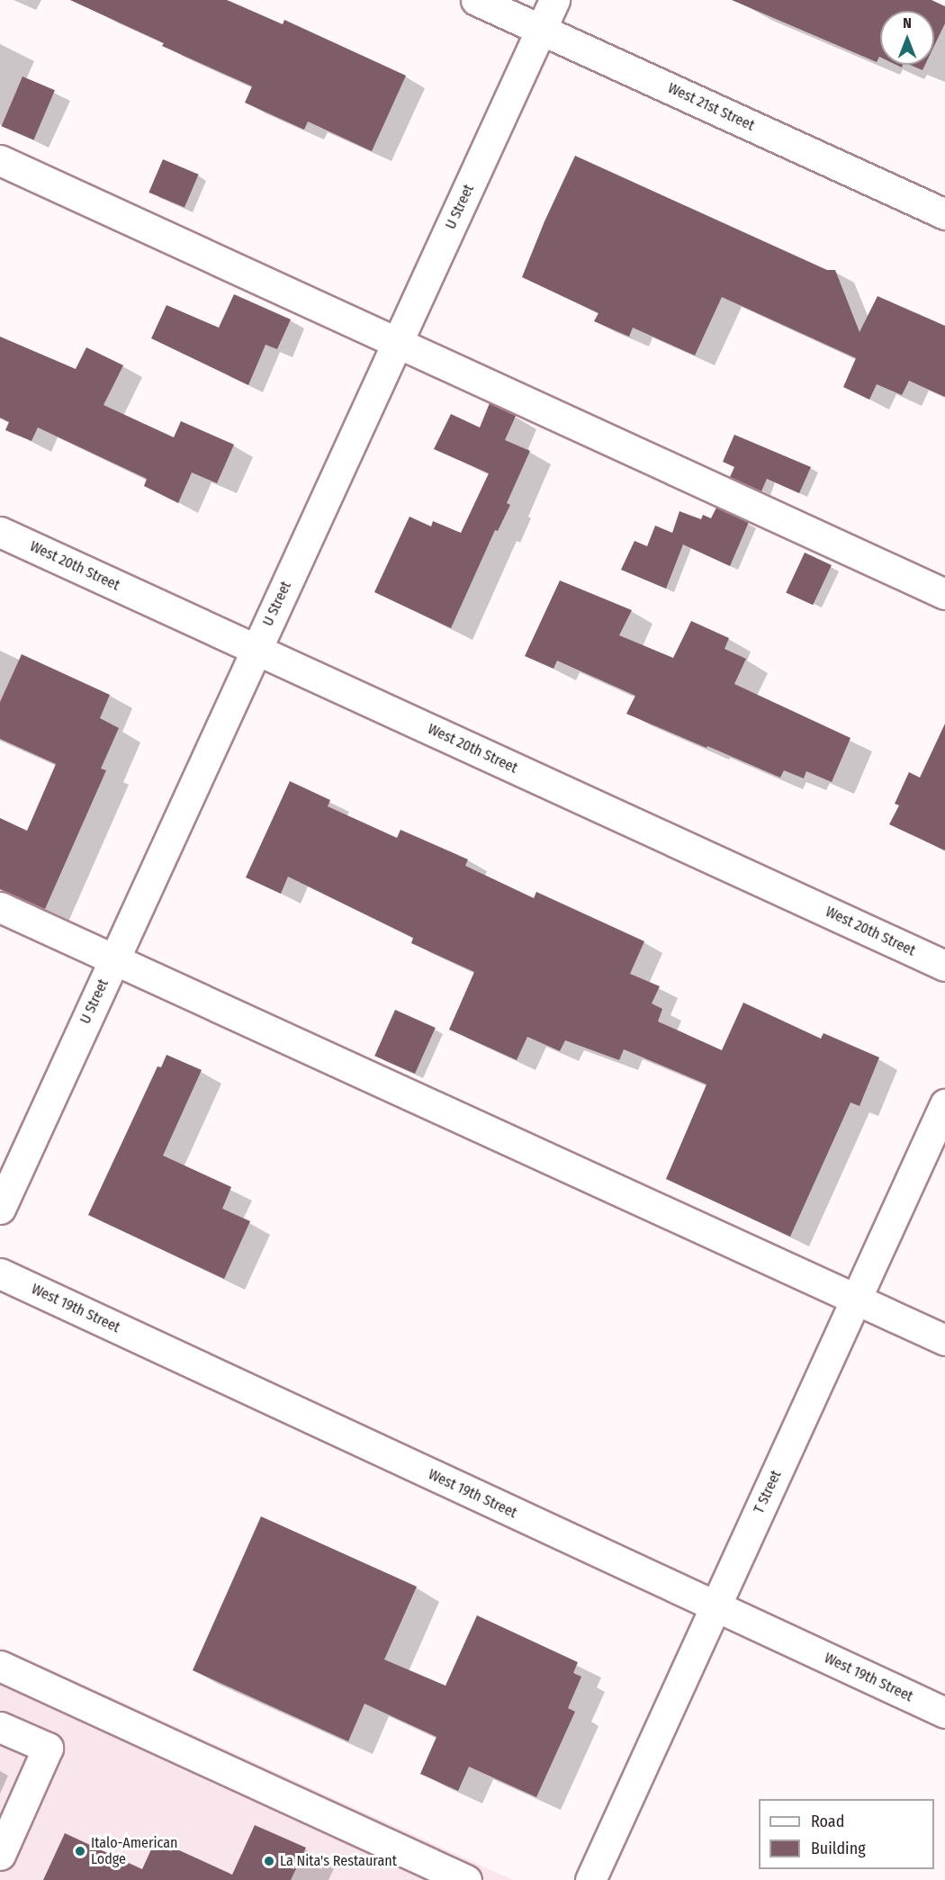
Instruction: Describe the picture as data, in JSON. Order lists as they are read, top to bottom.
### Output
{
  "streets": {
    "street": [
      "West 21st Street",
      "U Street",
      "West 20th Street",
      "West 19th Street",
      "T Street"
    ]
  },
  "crossings": [
    ["West 21st Street", "U Street"],
    ["U Street", "West 20th Street"],
    ["West 19th Street", "T Street"]
  ],
  "places": ["Italo-American Lodge", "La Nita's Restaurant"],
  "legend": ["Road", "Building"],
  "north": "top"
}
